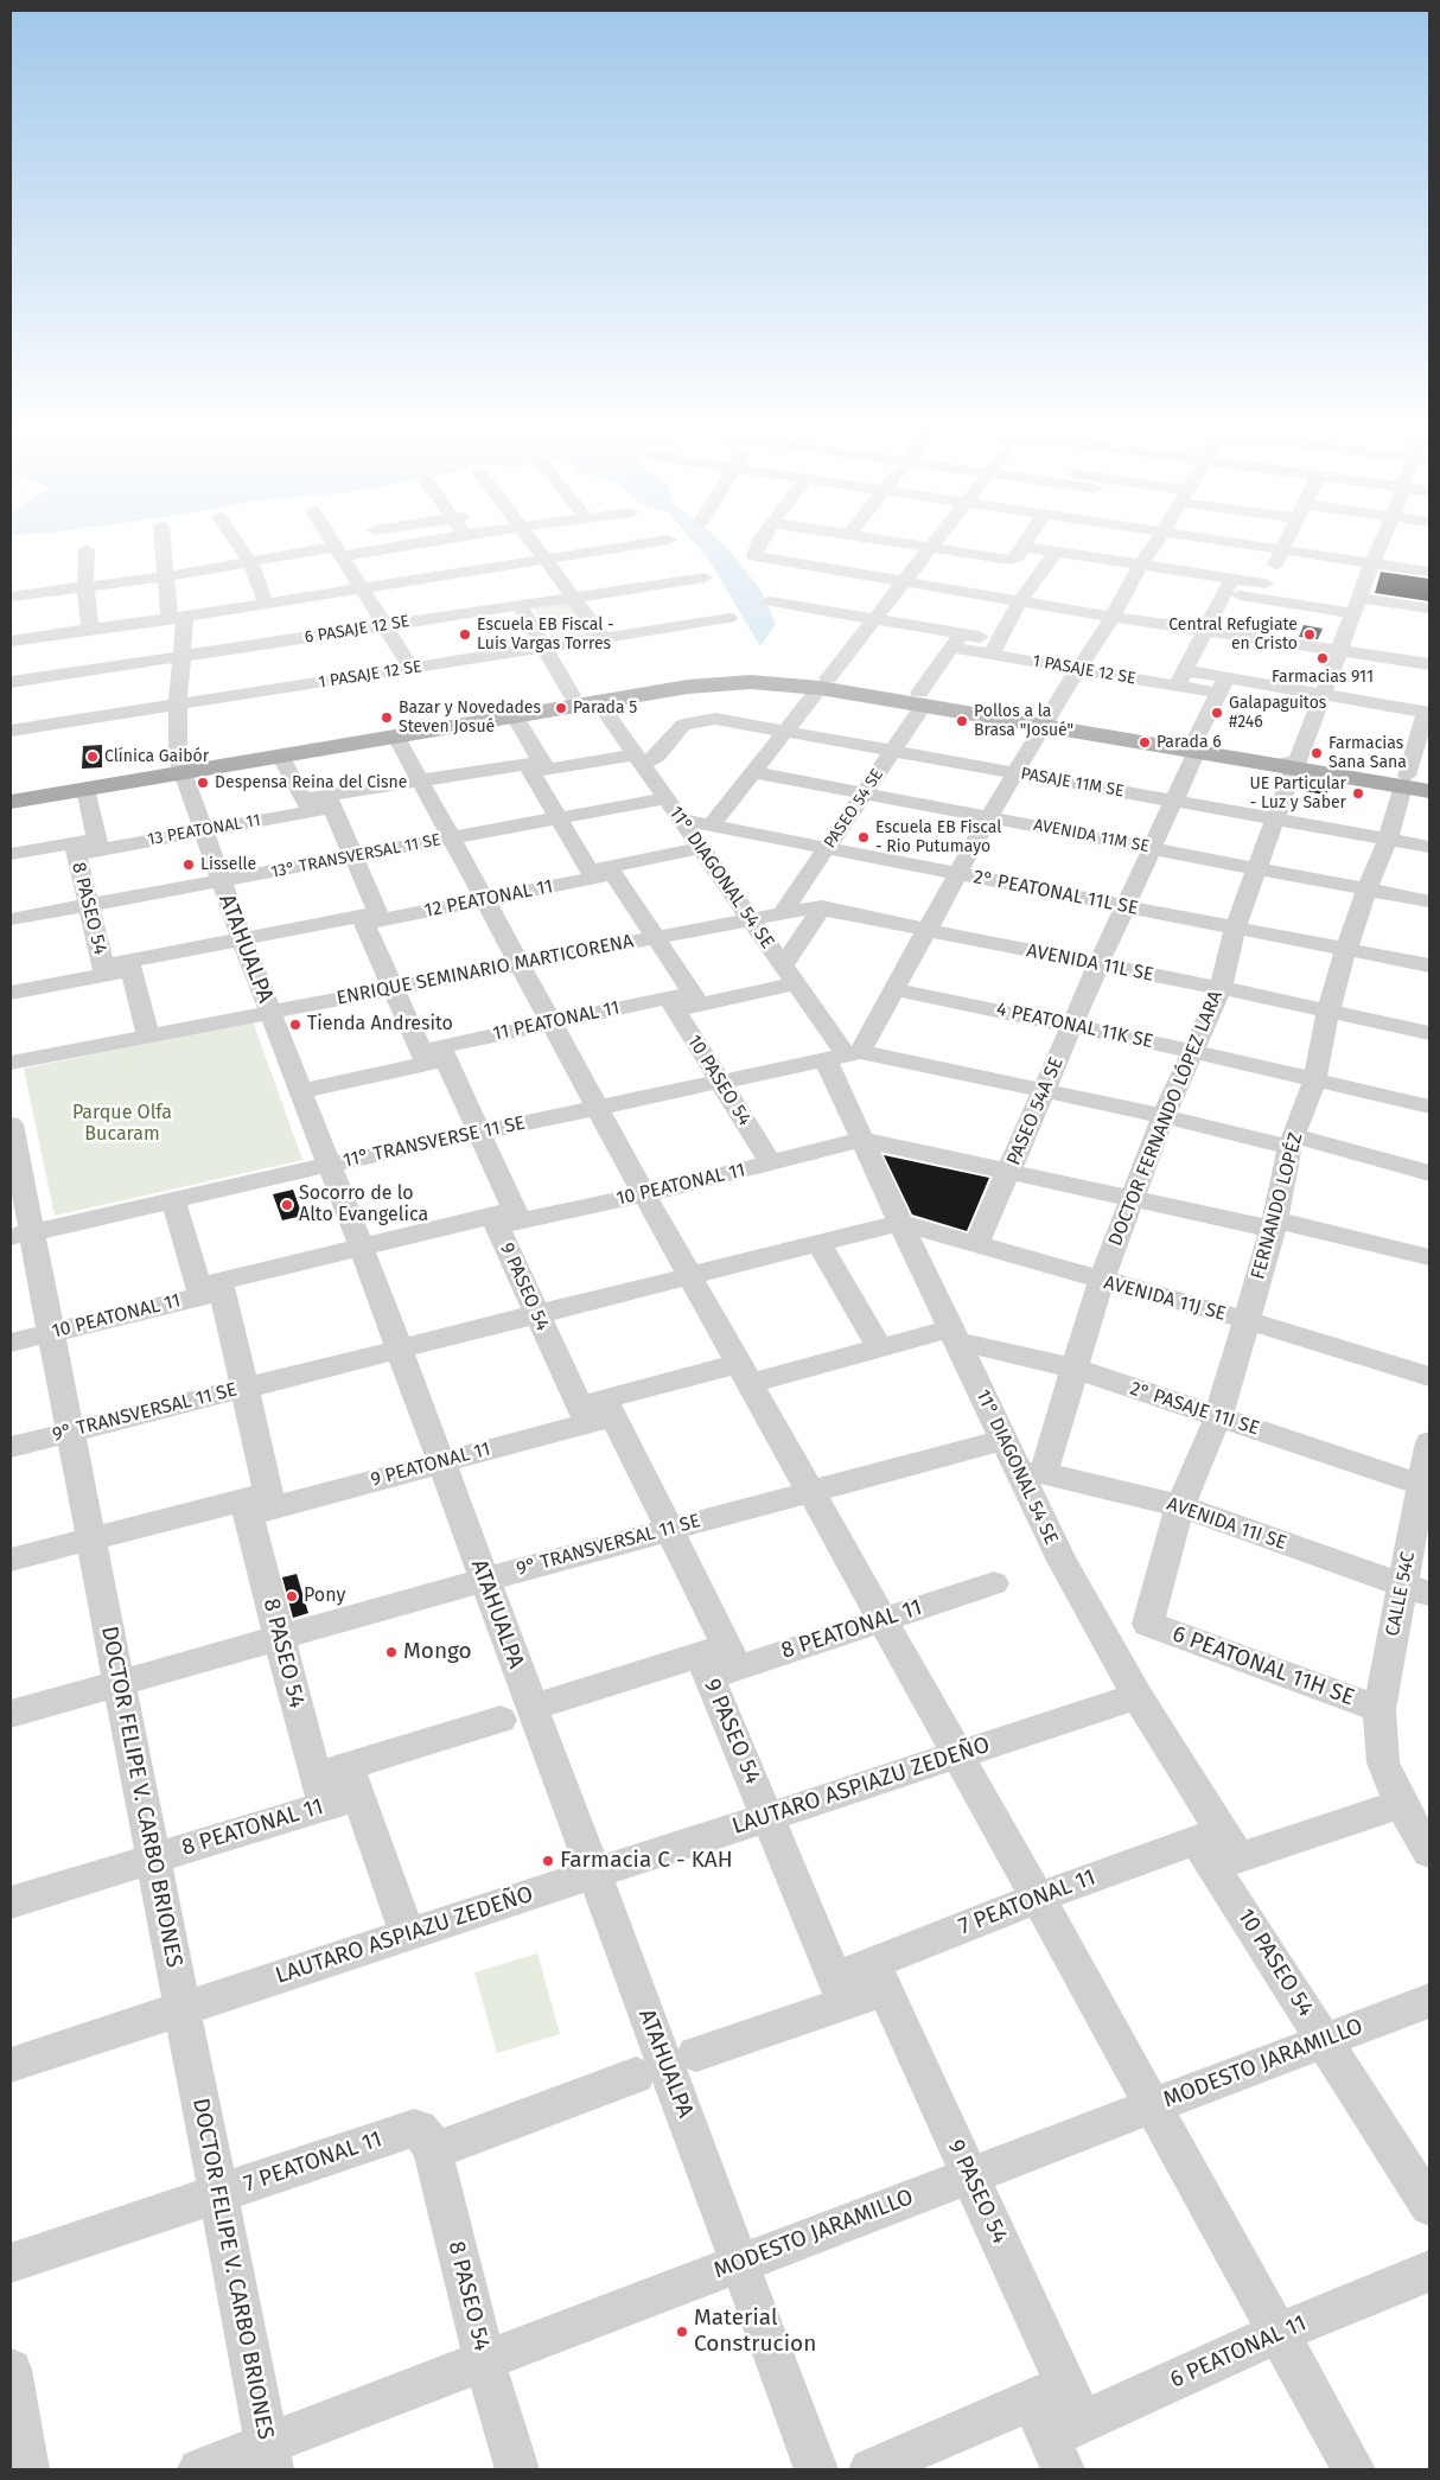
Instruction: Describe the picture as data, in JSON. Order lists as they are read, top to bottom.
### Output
{
  "streets": {
    "street": [
      "6 PASAJE 12 SE",
      "1 PASAJE 12 SE",
      "PASAJE 11M SE",
      "PASEO 54 SE",
      "13 PEATONAL 11",
      "AVENIDA 11M SE",
      "13° TRANSVERSAL 11 SE",
      "11° DIAGONAL 54 SE",
      "2° PEATONAL 11L SE",
      "12 PEATONAL 11",
      "8 PASEO 54",
      "ATAHUALPA",
      "AVENIDA 11L SE",
      "ENRIQUE SEMINARIO MARTICORENA",
      "11 PEATONAL 11",
      "4 PEATONAL 11K SE",
      "10 PASEO 54",
      "PASEO 54A SE",
      "DOCTOR FERNANDO LÓPEZ LARA",
      "11° TRANSVERSE 11 SE",
      "10 PEATONAL 11",
      "FERNANDO LOPÉZ",
      "9 PASEO 54",
      "AVENIDA 11J SE",
      "2° PASAJE 11I SE",
      "9° TRANSVERSAL 11 SE",
      "9 PEATONAL 11",
      "AVENIDA 11I SE",
      "CALLE 54C",
      "8 PEATONAL 11",
      "6 PEATONAL 11H SE",
      "LAUTARO ASPIAZU ZEDEÑO",
      "DOCTOR FELIPE V. CARBO BRIONES",
      "7 PEATONAL 11",
      "MODESTO JARAMILLO",
      "6 PEATONAL 11"
    ]
  },
  "crossings": [
    ["6 PASAJE 12 SE", "ATAHUALPA"],
    ["1 PASAJE 12 SE", "PASEO 54 SE"],
    ["1 PASAJE 12 SE", "ATAHUALPA"],
    ["1 PASAJE 12 SE", "PASEO 54A SE"],
    ["1 PASAJE 12 SE", "DOCTOR FERNANDO LÓPEZ LARA"],
    ["1 PASAJE 12 SE", "FERNANDO LOPÉZ"],
    ["PASAJE 11M SE", "PASEO 54 SE"],
    ["PASAJE 11M SE", "13 PEATONAL 11"],
    ["PASAJE 11M SE", "11° DIAGONAL 54 SE"],
    ["PASAJE 11M SE", "PASEO 54A SE"],
    ["PASAJE 11M SE", "DOCTOR FERNANDO LÓPEZ LARA"],
    ["PASAJE 11M SE", "FERNANDO LOPÉZ"],
    ["PASEO 54 SE", "AVENIDA 11M SE"],
    ["PASEO 54 SE", "2° PEATONAL 11L SE"],
    ["PASEO 54 SE", "AVENIDA 11L SE"],
    ["13 PEATONAL 11", "11° DIAGONAL 54 SE"],
    ["13 PEATONAL 11", "8 PASEO 54"],
    ["13 PEATONAL 11", "ATAHUALPA"],
    ["13 PEATONAL 11", "9 PASEO 54"],
    ["AVENIDA 11M SE", "PASEO 54A SE"],
    ["AVENIDA 11M SE", "DOCTOR FERNANDO LÓPEZ LARA"],
    ["AVENIDA 11M SE", "FERNANDO LOPÉZ"],
    ["13° TRANSVERSAL 11 SE", "11° DIAGONAL 54 SE"],
    ["13° TRANSVERSAL 11 SE", "8 PASEO 54"],
    ["13° TRANSVERSAL 11 SE", "ATAHUALPA"],
    ["13° TRANSVERSAL 11 SE", "9 PASEO 54"],
    ["11° DIAGONAL 54 SE", "2° PEATONAL 11L SE"],
    ["11° DIAGONAL 54 SE", "12 PEATONAL 11"],
    ["11° DIAGONAL 54 SE", "AVENIDA 11L SE"],
    ["11° DIAGONAL 54 SE", "ENRIQUE SEMINARIO MARTICORENA"],
    ["11° DIAGONAL 54 SE", "11 PEATONAL 11"],
    ["11° DIAGONAL 54 SE", "10 PASEO 54"],
    ["11° DIAGONAL 54 SE", "DOCTOR FERNANDO LÓPEZ LARA"],
    ["11° DIAGONAL 54 SE", "11° TRANSVERSE 11 SE"],
    ["11° DIAGONAL 54 SE", "10 PEATONAL 11"],
    ["11° DIAGONAL 54 SE", "AVENIDA 11J SE"],
    ["11° DIAGONAL 54 SE", "2° PASAJE 11I SE"],
    ["11° DIAGONAL 54 SE", "9° TRANSVERSAL 11 SE"],
    ["11° DIAGONAL 54 SE", "9 PEATONAL 11"],
    ["11° DIAGONAL 54 SE", "AVENIDA 11I SE"],
    ["11° DIAGONAL 54 SE", "LAUTARO ASPIAZU ZEDEÑO"],
    ["11° DIAGONAL 54 SE", "7 PEATONAL 11"],
    ["2° PEATONAL 11L SE", "PASEO 54A SE"],
    ["2° PEATONAL 11L SE", "DOCTOR FERNANDO LÓPEZ LARA"],
    ["2° PEATONAL 11L SE", "FERNANDO LOPÉZ"],
    ["12 PEATONAL 11", "8 PASEO 54"],
    ["12 PEATONAL 11", "ATAHUALPA"],
    ["12 PEATONAL 11", "9 PASEO 54"],
    ["8 PASEO 54", "ENRIQUE SEMINARIO MARTICORENA"],
    ["8 PASEO 54", "11° TRANSVERSE 11 SE"],
    ["8 PASEO 54", "10 PEATONAL 11"],
    ["8 PASEO 54", "9° TRANSVERSAL 11 SE"],
    ["8 PASEO 54", "9 PEATONAL 11"],
    ["8 PASEO 54", "8 PEATONAL 11"],
    ["8 PASEO 54", "7 PEATONAL 11"],
    ["8 PASEO 54", "MODESTO JARAMILLO"],
    ["ATAHUALPA", "ENRIQUE SEMINARIO MARTICORENA"],
    ["ATAHUALPA", "11 PEATONAL 11"],
    ["ATAHUALPA", "11° TRANSVERSE 11 SE"],
    ["ATAHUALPA", "10 PEATONAL 11"],
    ["ATAHUALPA", "9° TRANSVERSAL 11 SE"],
    ["ATAHUALPA", "9 PEATONAL 11"],
    ["ATAHUALPA", "LAUTARO ASPIAZU ZEDEÑO"],
    ["ATAHUALPA", "MODESTO JARAMILLO"],
    ["AVENIDA 11L SE", "ENRIQUE SEMINARIO MARTICORENA"],
    ["AVENIDA 11L SE", "PASEO 54A SE"],
    ["AVENIDA 11L SE", "DOCTOR FERNANDO LÓPEZ LARA"],
    ["AVENIDA 11L SE", "FERNANDO LOPÉZ"],
    ["ENRIQUE SEMINARIO MARTICORENA", "9 PASEO 54"],
    ["11 PEATONAL 11", "10 PASEO 54"],
    ["11 PEATONAL 11", "9 PASEO 54"],
    ["4 PEATONAL 11K SE", "PASEO 54A SE"],
    ["4 PEATONAL 11K SE", "DOCTOR FERNANDO LÓPEZ LARA"],
    ["4 PEATONAL 11K SE", "FERNANDO LOPÉZ"],
    ["10 PASEO 54", "11° TRANSVERSE 11 SE"],
    ["10 PASEO 54", "10 PEATONAL 11"],
    ["10 PASEO 54", "7 PEATONAL 11"],
    ["10 PASEO 54", "MODESTO JARAMILLO"],
    ["PASEO 54A SE", "AVENIDA 11J SE"],
    ["DOCTOR FERNANDO LÓPEZ LARA", "AVENIDA 11J SE"],
    ["DOCTOR FERNANDO LÓPEZ LARA", "2° PASAJE 11I SE"],
    ["DOCTOR FERNANDO LÓPEZ LARA", "AVENIDA 11I SE"],
    ["11° TRANSVERSE 11 SE", "9 PASEO 54"],
    ["11° TRANSVERSE 11 SE", "DOCTOR FELIPE V. CARBO BRIONES"],
    ["10 PEATONAL 11", "9 PASEO 54"],
    ["10 PEATONAL 11", "DOCTOR FELIPE V. CARBO BRIONES"],
    ["FERNANDO LOPÉZ", "AVENIDA 11J SE"],
    ["FERNANDO LOPÉZ", "2° PASAJE 11I SE"],
    ["FERNANDO LOPÉZ", "AVENIDA 11I SE"],
    ["FERNANDO LOPÉZ", "6 PEATONAL 11H SE"],
    ["9 PASEO 54", "9° TRANSVERSAL 11 SE"],
    ["9 PASEO 54", "9 PEATONAL 11"],
    ["9 PASEO 54", "8 PEATONAL 11"],
    ["9 PASEO 54", "LAUTARO ASPIAZU ZEDEÑO"],
    ["9 PASEO 54", "7 PEATONAL 11"],
    ["9 PASEO 54", "MODESTO JARAMILLO"],
    ["9 PASEO 54", "6 PEATONAL 11"],
    ["AVENIDA 11J SE", "9° TRANSVERSAL 11 SE"],
    ["2° PASAJE 11I SE", "9 PEATONAL 11"],
    ["2° PASAJE 11I SE", "CALLE 54C"],
    ["9° TRANSVERSAL 11 SE", "DOCTOR FELIPE V. CARBO BRIONES"],
    ["9 PEATONAL 11", "DOCTOR FELIPE V. CARBO BRIONES"],
    ["AVENIDA 11I SE", "CALLE 54C"],
    ["CALLE 54C", "6 PEATONAL 11H SE"],
    ["CALLE 54C", "7 PEATONAL 11"],
    ["8 PEATONAL 11", "DOCTOR FELIPE V. CARBO BRIONES"],
    ["LAUTARO ASPIAZU ZEDEÑO", "DOCTOR FELIPE V. CARBO BRIONES"],
    ["DOCTOR FELIPE V. CARBO BRIONES", "7 PEATONAL 11"],
    ["DOCTOR FELIPE V. CARBO BRIONES", "MODESTO JARAMILLO"]
  ],
  "parks": ["Parque Olfa Bucaram"],
  "places": [
    "Escuela EB Fiscal - Luis Vargas Torres",
    "Central Refugiate en Cristo",
    "Farmacias 911",
    "Parada 5",
    "Galapaguitos #246",
    "Bazar y Novedades Steven Josué",
    "Pollos a la Brasa \"Josué\"",
    "Parada 6",
    "Farmacias Sana Sana",
    "Clínica Gaibór",
    "Despensa Reina del Cisne",
    "UE Particular - Luz y Saber",
    "Escuela EB Fiscal - Rio Putumayo",
    "Lisselle",
    "Tienda Andresito",
    "Socorro de lo Alto Evangelica",
    "Pony",
    "Mongo",
    "Farmacia C - KAH",
    "Material Construcion"
  ]
}
